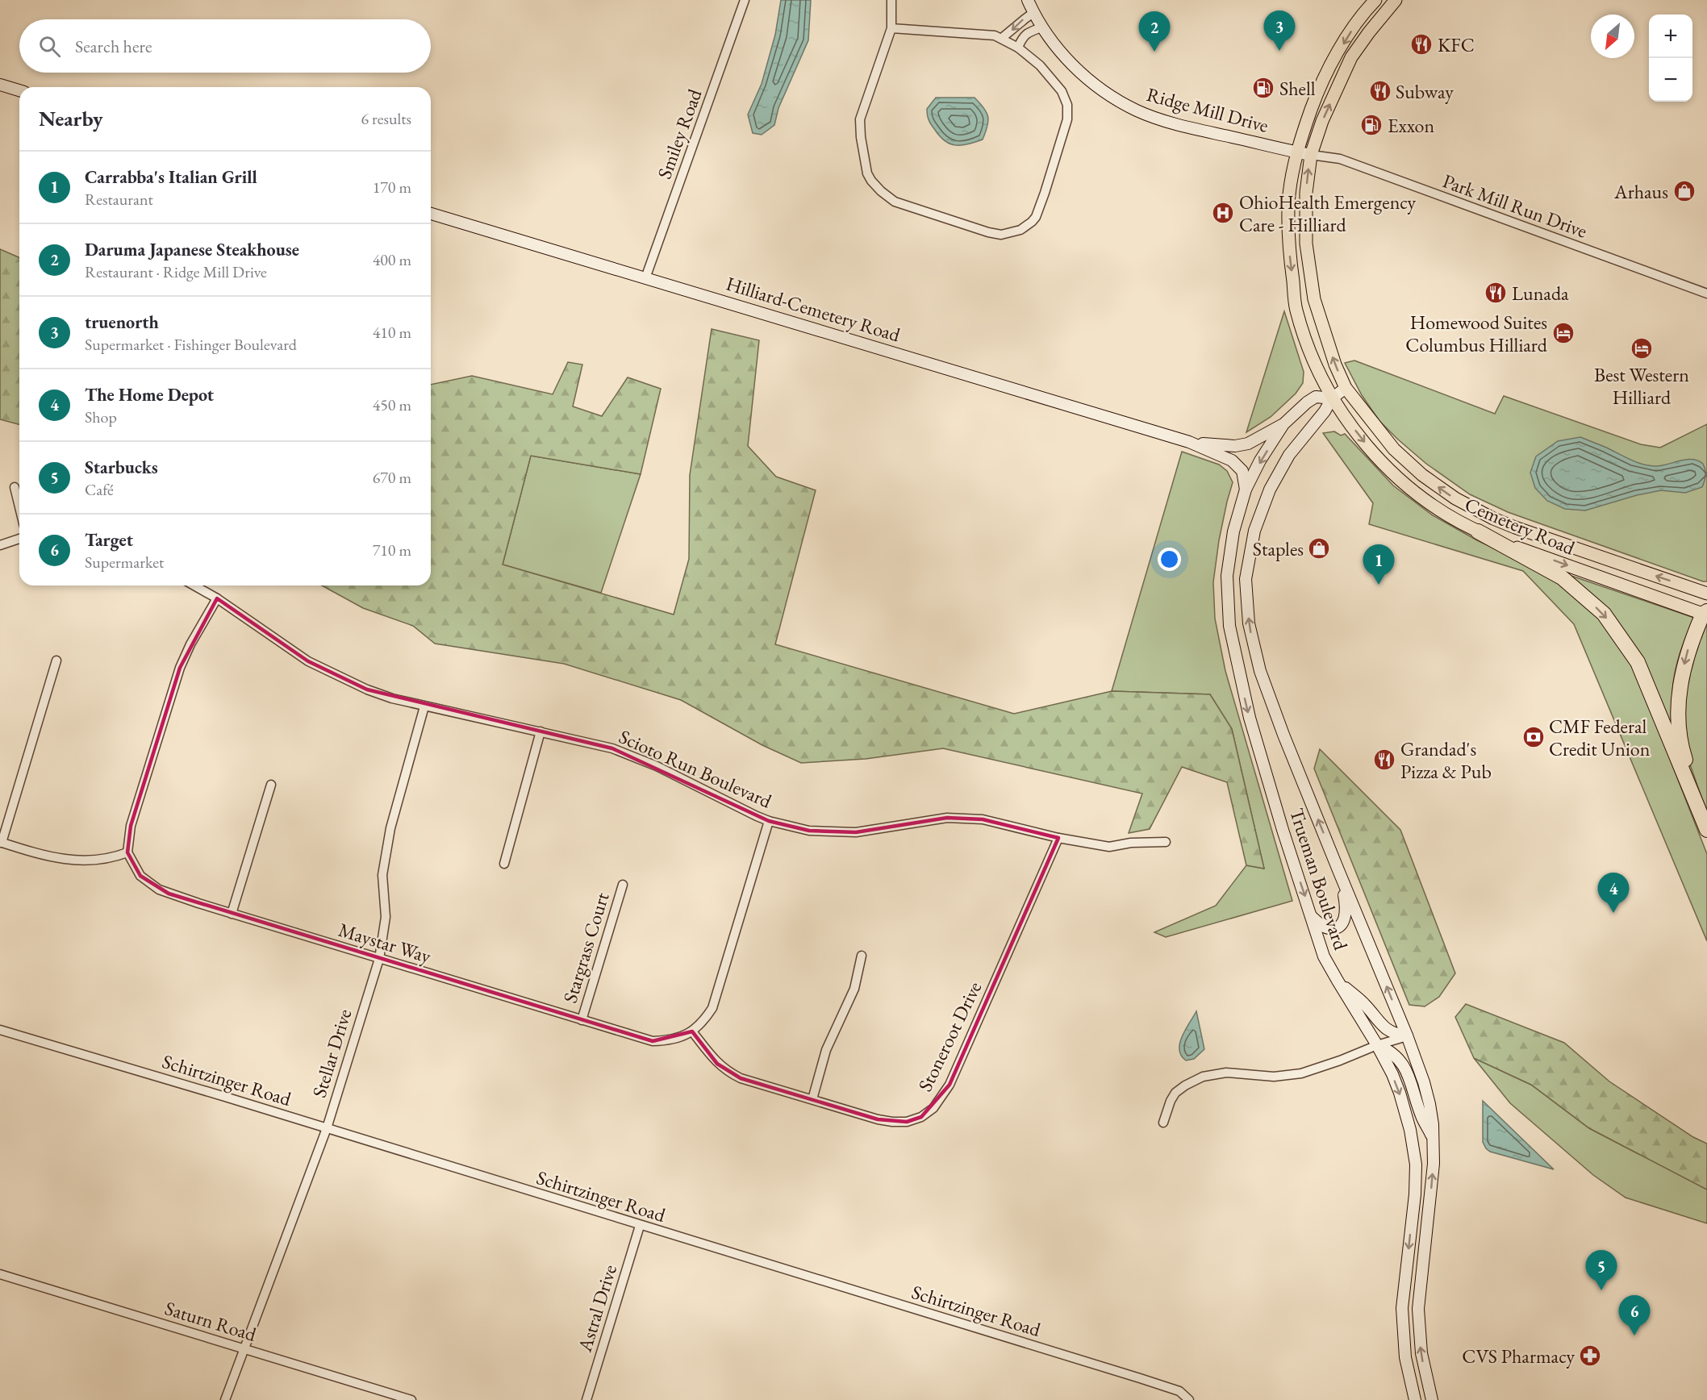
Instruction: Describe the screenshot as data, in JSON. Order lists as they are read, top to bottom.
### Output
{
  "streets": {
    "main road": [
      "Ridge Mill Drive",
      "Hilliard-Cemetery Road",
      "Cemetery Road",
      "Trueman Boulevard"
    ],
    "street": [
      "Smiley Road",
      "Park Mill Run Drive",
      "Scioto Run Boulevard",
      "Maystar Way",
      "Stargrass Court",
      "Stoneroot Drive",
      "Stellar Drive",
      "Schirtzinger Road",
      "Astral Drive",
      "Saturn Road"
    ]
  },
  "crossings": [
    ["Ridge Mill Drive", "Park Mill Run Drive"],
    ["Ridge Mill Drive", "Cemetery Road"],
    ["Smiley Road", "Hilliard-Cemetery Road"],
    ["Park Mill Run Drive", "Cemetery Road"],
    ["Hilliard-Cemetery Road", "Trueman Boulevard"],
    ["Cemetery Road", "Trueman Boulevard"],
    ["Scioto Run Boulevard", "Maystar Way"],
    ["Scioto Run Boulevard", "Stoneroot Drive"],
    ["Scioto Run Boulevard", "Stellar Drive"],
    ["Maystar Way", "Stargrass Court"],
    ["Maystar Way", "Stoneroot Drive"],
    ["Maystar Way", "Stellar Drive"],
    ["Stellar Drive", "Schirtzinger Road"],
    ["Stellar Drive", "Saturn Road"],
    ["Schirtzinger Road", "Astral Drive"]
  ],
  "places": {
    "restaurant": [
      "KFC",
      "Subway",
      "Lunada",
      "Grandad's Pizza & Pub"
    ],
    "fuel station": ["Shell", "Exxon"],
    "shop": ["Arhaus", "Staples"],
    "hospital": ["OhioHealth Emergency Care - Hilliard"],
    "hotel": ["Homewood Suites Columbus Hilliard", "Best Western Hilliard"],
    "bank": ["CMF Federal Credit Union"],
    "pharmacy": ["CVS Pharmacy"]
  },
  "north": "bottom left",
  "page": {
    "pins": [
      "3",
      "2",
      "1",
      "4",
      "5",
      "6"
    ],
    "map_buttons": ["+", "−"],
    "search": "Search here",
    "heading": ["Nearby", "6 results"],
    "list": [
      {
        "mark": "1",
        "name": "Carrabba's Italian Grill",
        "note": "Restaurant",
        "value": "170 m"
      },
      {
        "mark": "2",
        "name": "Daruma Japanese Steakhouse",
        "note": "Restaurant · Ridge Mill Drive",
        "value": "400 m"
      },
      {
        "mark": "3",
        "name": "truenorth",
        "note": "Supermarket · Fishinger Boulevard",
        "value": "410 m"
      },
      {
        "mark": "4",
        "name": "The Home Depot",
        "note": "Shop",
        "value": "450 m"
      },
      {
        "mark": "5",
        "name": "Starbucks",
        "note": "Café",
        "value": "670 m"
      },
      {
        "mark": "6",
        "name": "Target",
        "note": "Supermarket",
        "value": "710 m"
      }
    ]
  }
}
